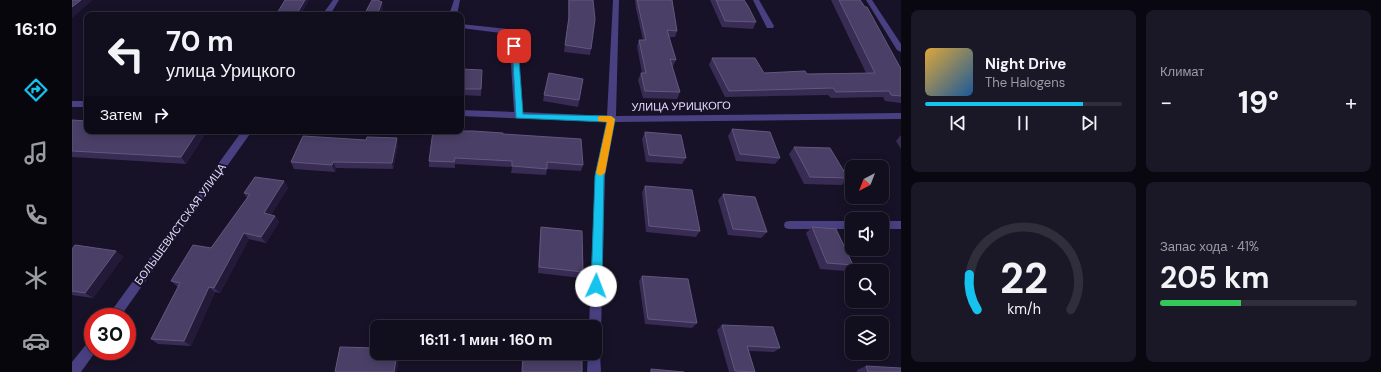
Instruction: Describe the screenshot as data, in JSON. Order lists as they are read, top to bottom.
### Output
{
  "streets": {
    "street": ["УЛИЦА УРИЦКОГО", "БОЛЬШЕВИСТСКАЯ УЛИЦА"]
  },
  "north": "bottom left",
  "page": {
    "tabs": "16:10",
    "tile": [
      "Климат",
      ["Запас хода · 41%", "205 km"]
    ],
    "turn": ["70 m", "улица Урицкого"],
    "song": ["Night Drive", "The Halogens"],
    "heat": ["−", "19°", "+"],
    "then": "Затем",
    "limit": "30",
    "trip": "16:11 · 1 мин · 160 m",
    "gauge": ["22", "km/h"]
  }
}
